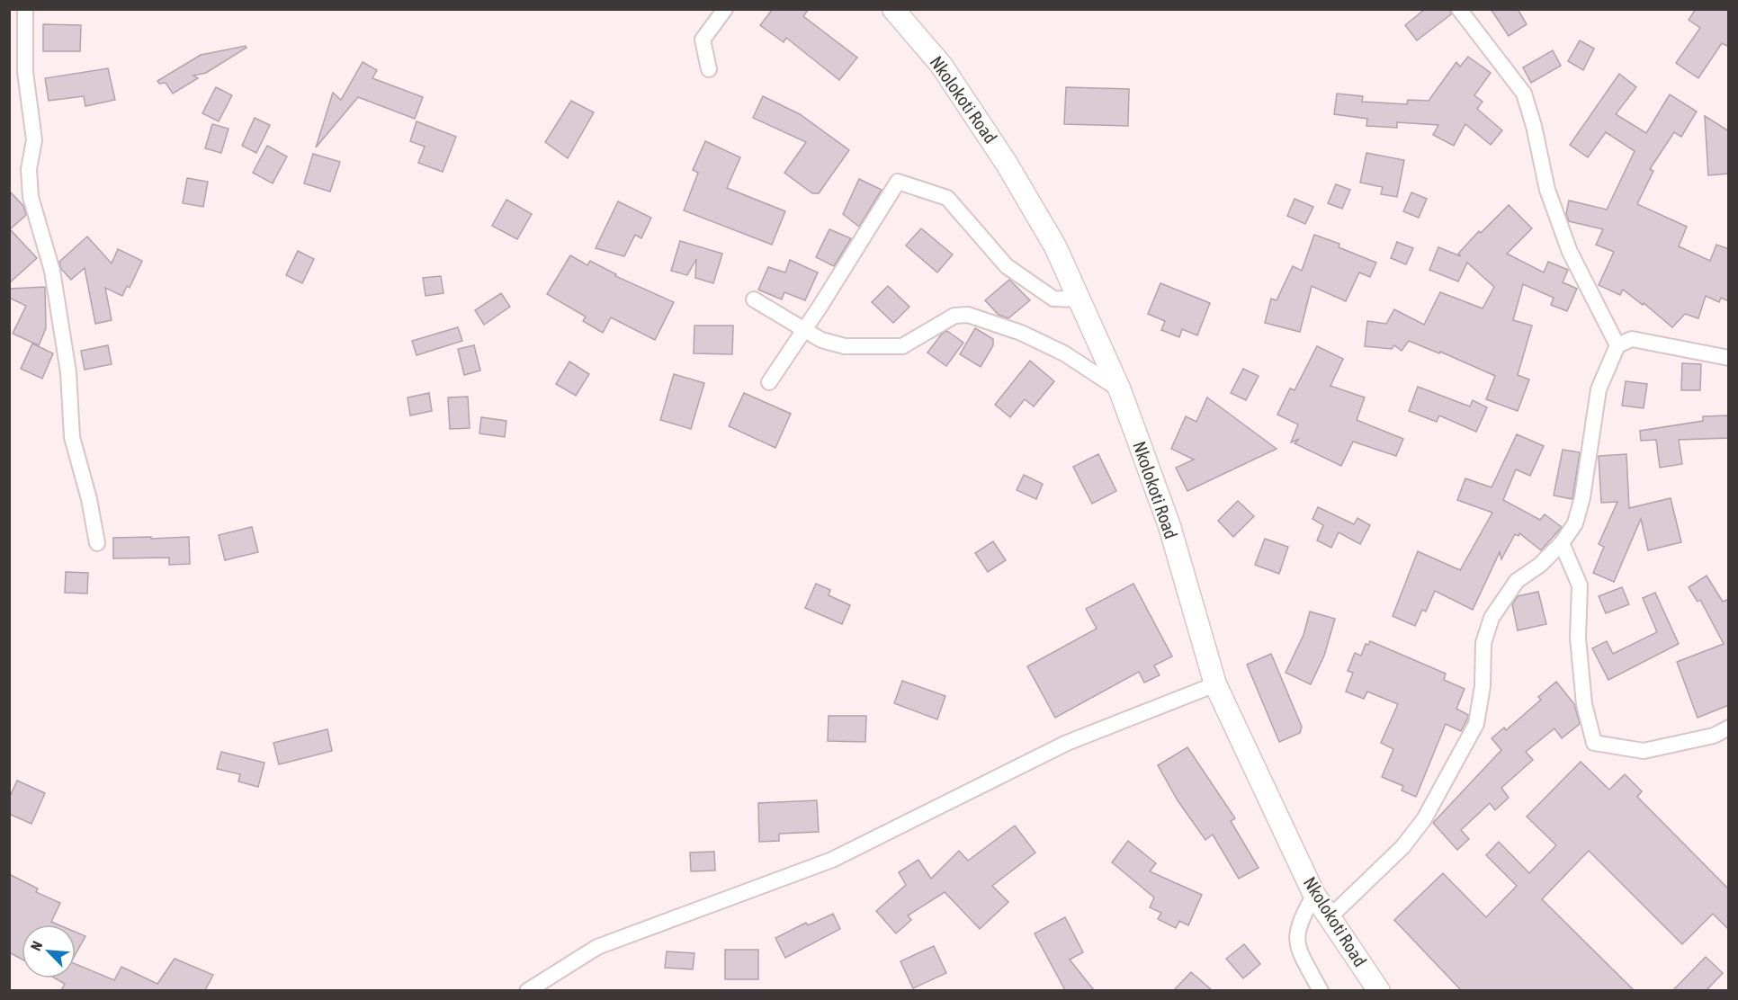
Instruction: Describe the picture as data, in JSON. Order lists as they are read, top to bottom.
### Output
{
  "streets": {
    "main road": ["Nkolokoti Road"]
  },
  "north": "top left"
}
